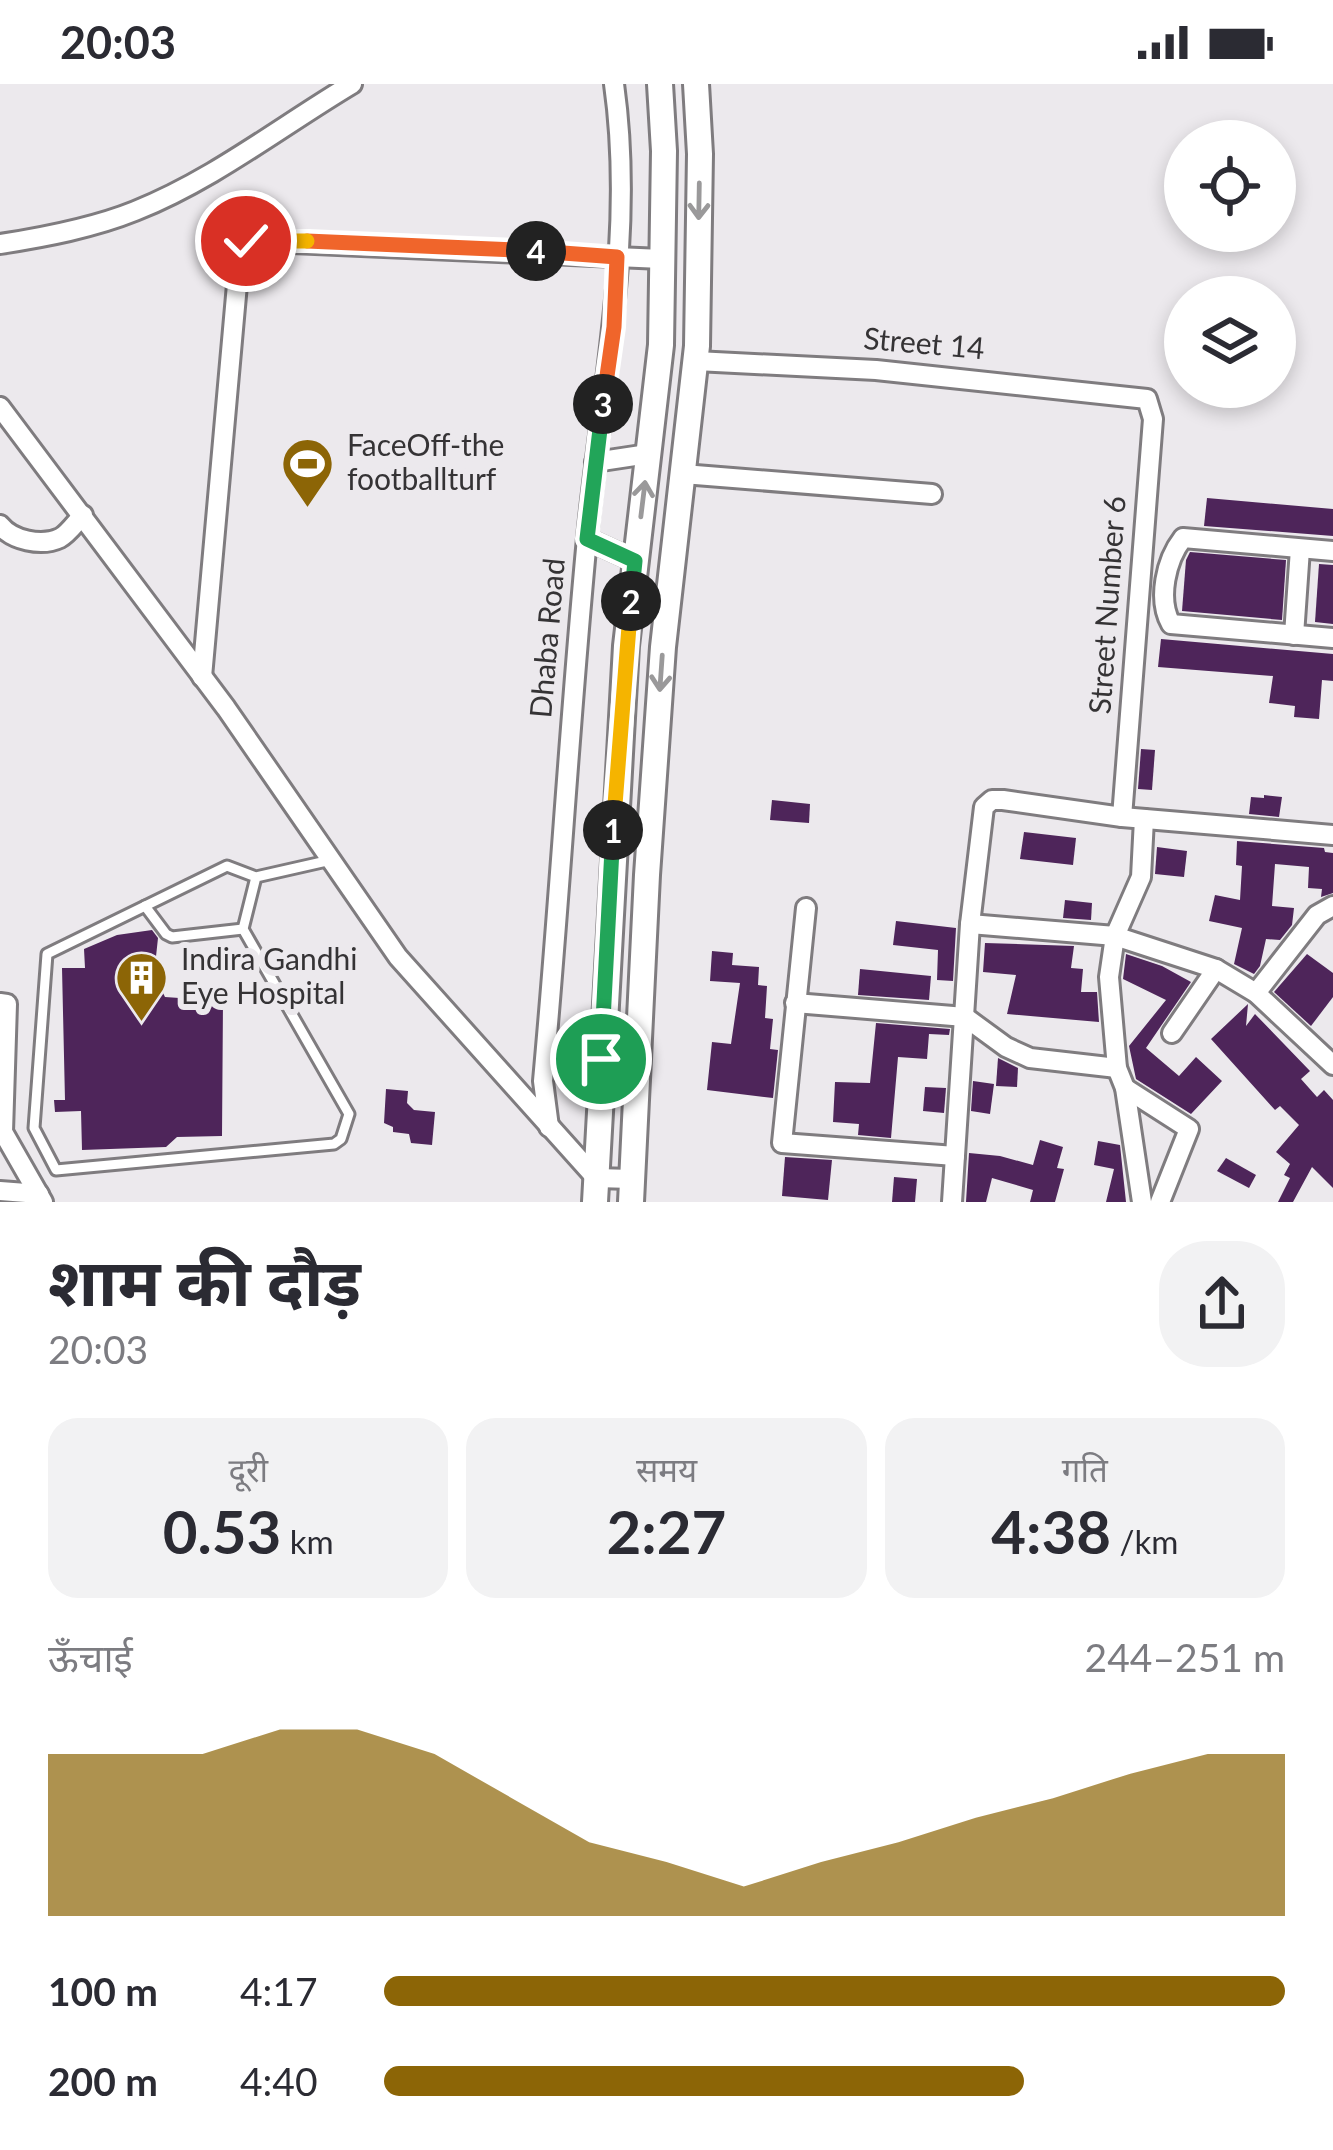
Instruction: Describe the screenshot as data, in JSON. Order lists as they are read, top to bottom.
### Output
{
  "streets": {
    "street": ["Street 14", "Street Number 6", "Dhaba Road"]
  },
  "crossings": [
    ["Street 14", "Street Number 6"]
  ],
  "places": {
    "sports": ["FaceOff-the footballturf"],
    "building": ["Indira Gandhi Eye Hospital"]
  },
  "page": {
    "status": "20:03",
    "pins": [
      "4",
      "3",
      "2",
      "1"
    ],
    "heading": ["शाम की दौड़", "20:03"],
    "stats": [
      ["दूरी", "0.53 km"],
      ["समय", "2:27"],
      ["गति", "4:38 /km"]
    ],
    "chart": ["ऊँचाई", "244–251 m"],
    "list": [
      {
        "name": "100 m",
        "note": "4:17"
      },
      {
        "name": "200 m",
        "note": "4:40"
      }
    ]
  }
}
